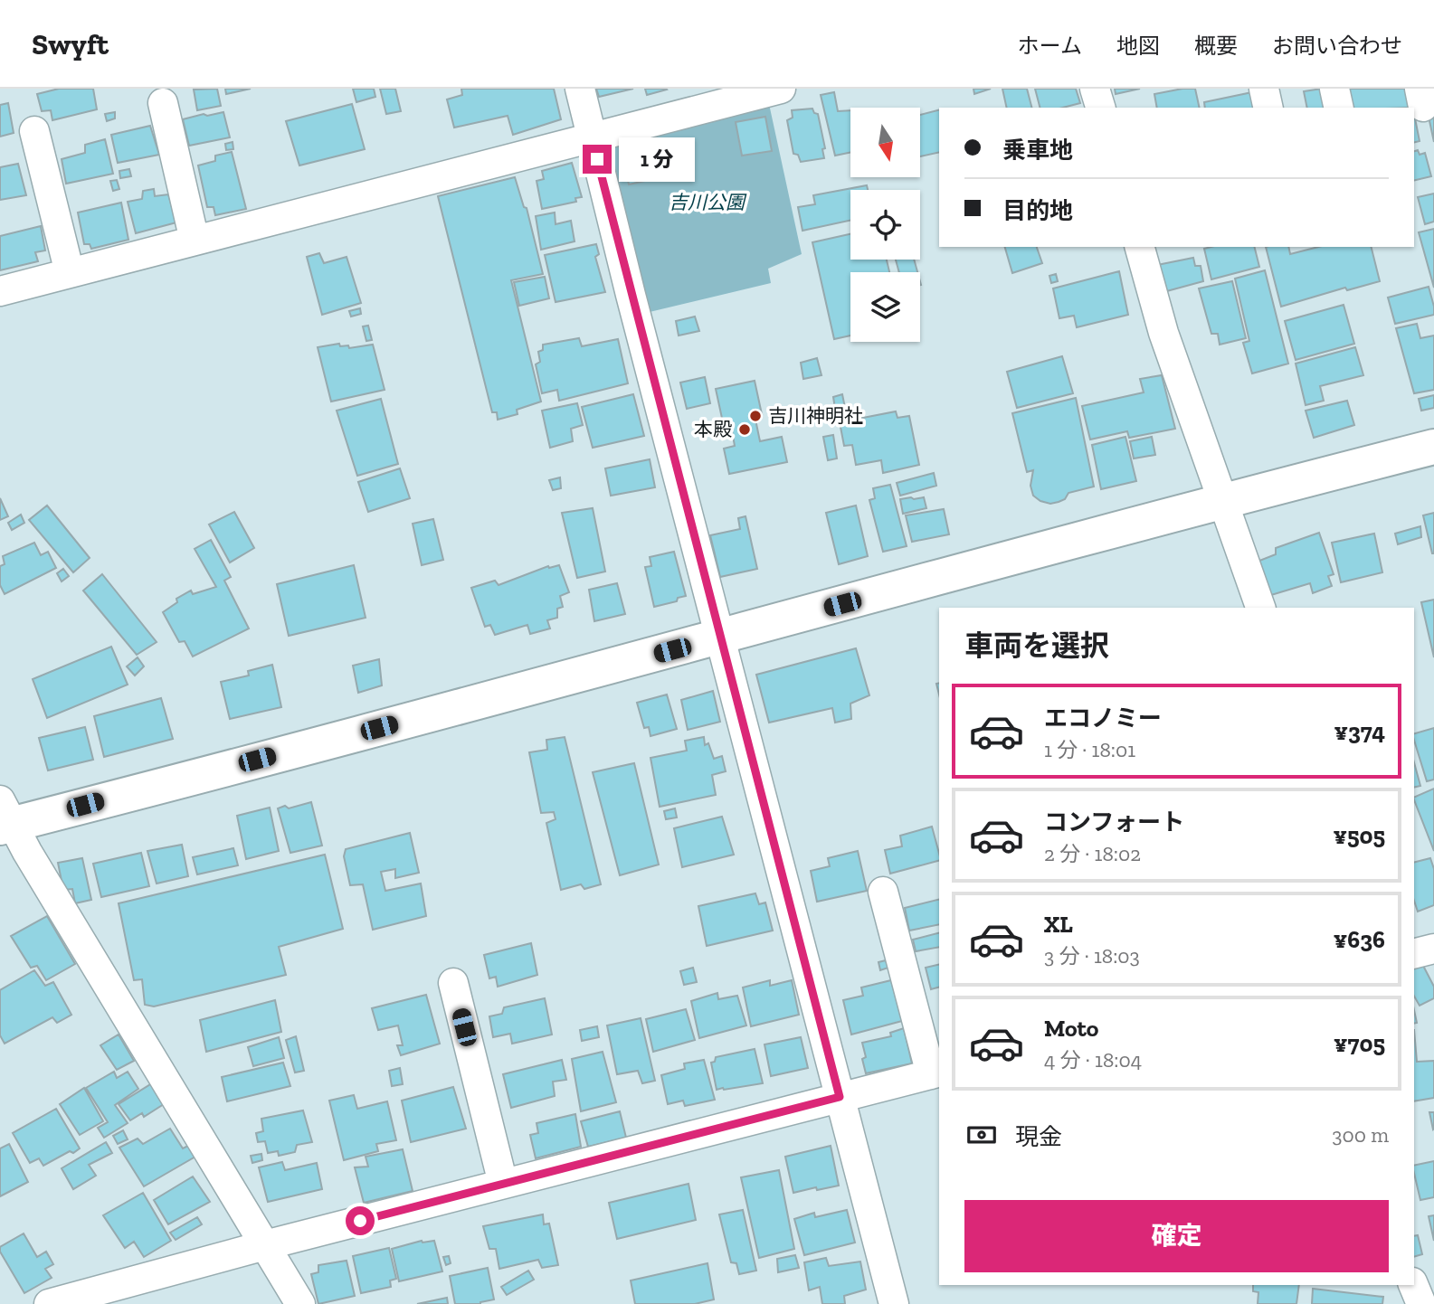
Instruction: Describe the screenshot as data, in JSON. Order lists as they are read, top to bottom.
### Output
{
  "parks": ["吉川公園"],
  "places": ["吉川神明社", "本殿"],
  "north": "bottom",
  "page": {
    "header": "Swyft",
    "nav": [
      "ホーム",
      "地図",
      "概要",
      "お問い合わせ"
    ],
    "banner": ["乗車地", "目的地"],
    "bubble": "1 分",
    "heading": "車両を選択",
    "list": [
      {
        "name": "エコノミー",
        "note": "1 分 · 18:01",
        "value": "¥374"
      },
      {
        "name": "コンフォート",
        "note": "2 分 · 18:02",
        "value": "¥505"
      },
      {
        "name": "XL",
        "note": "3 分 · 18:03",
        "value": "¥636"
      },
      {
        "name": "Moto",
        "note": "4 分 · 18:04",
        "value": "¥705"
      }
    ],
    "pay": ["現金", "300 m"],
    "buttons": "確定"
  }
}
